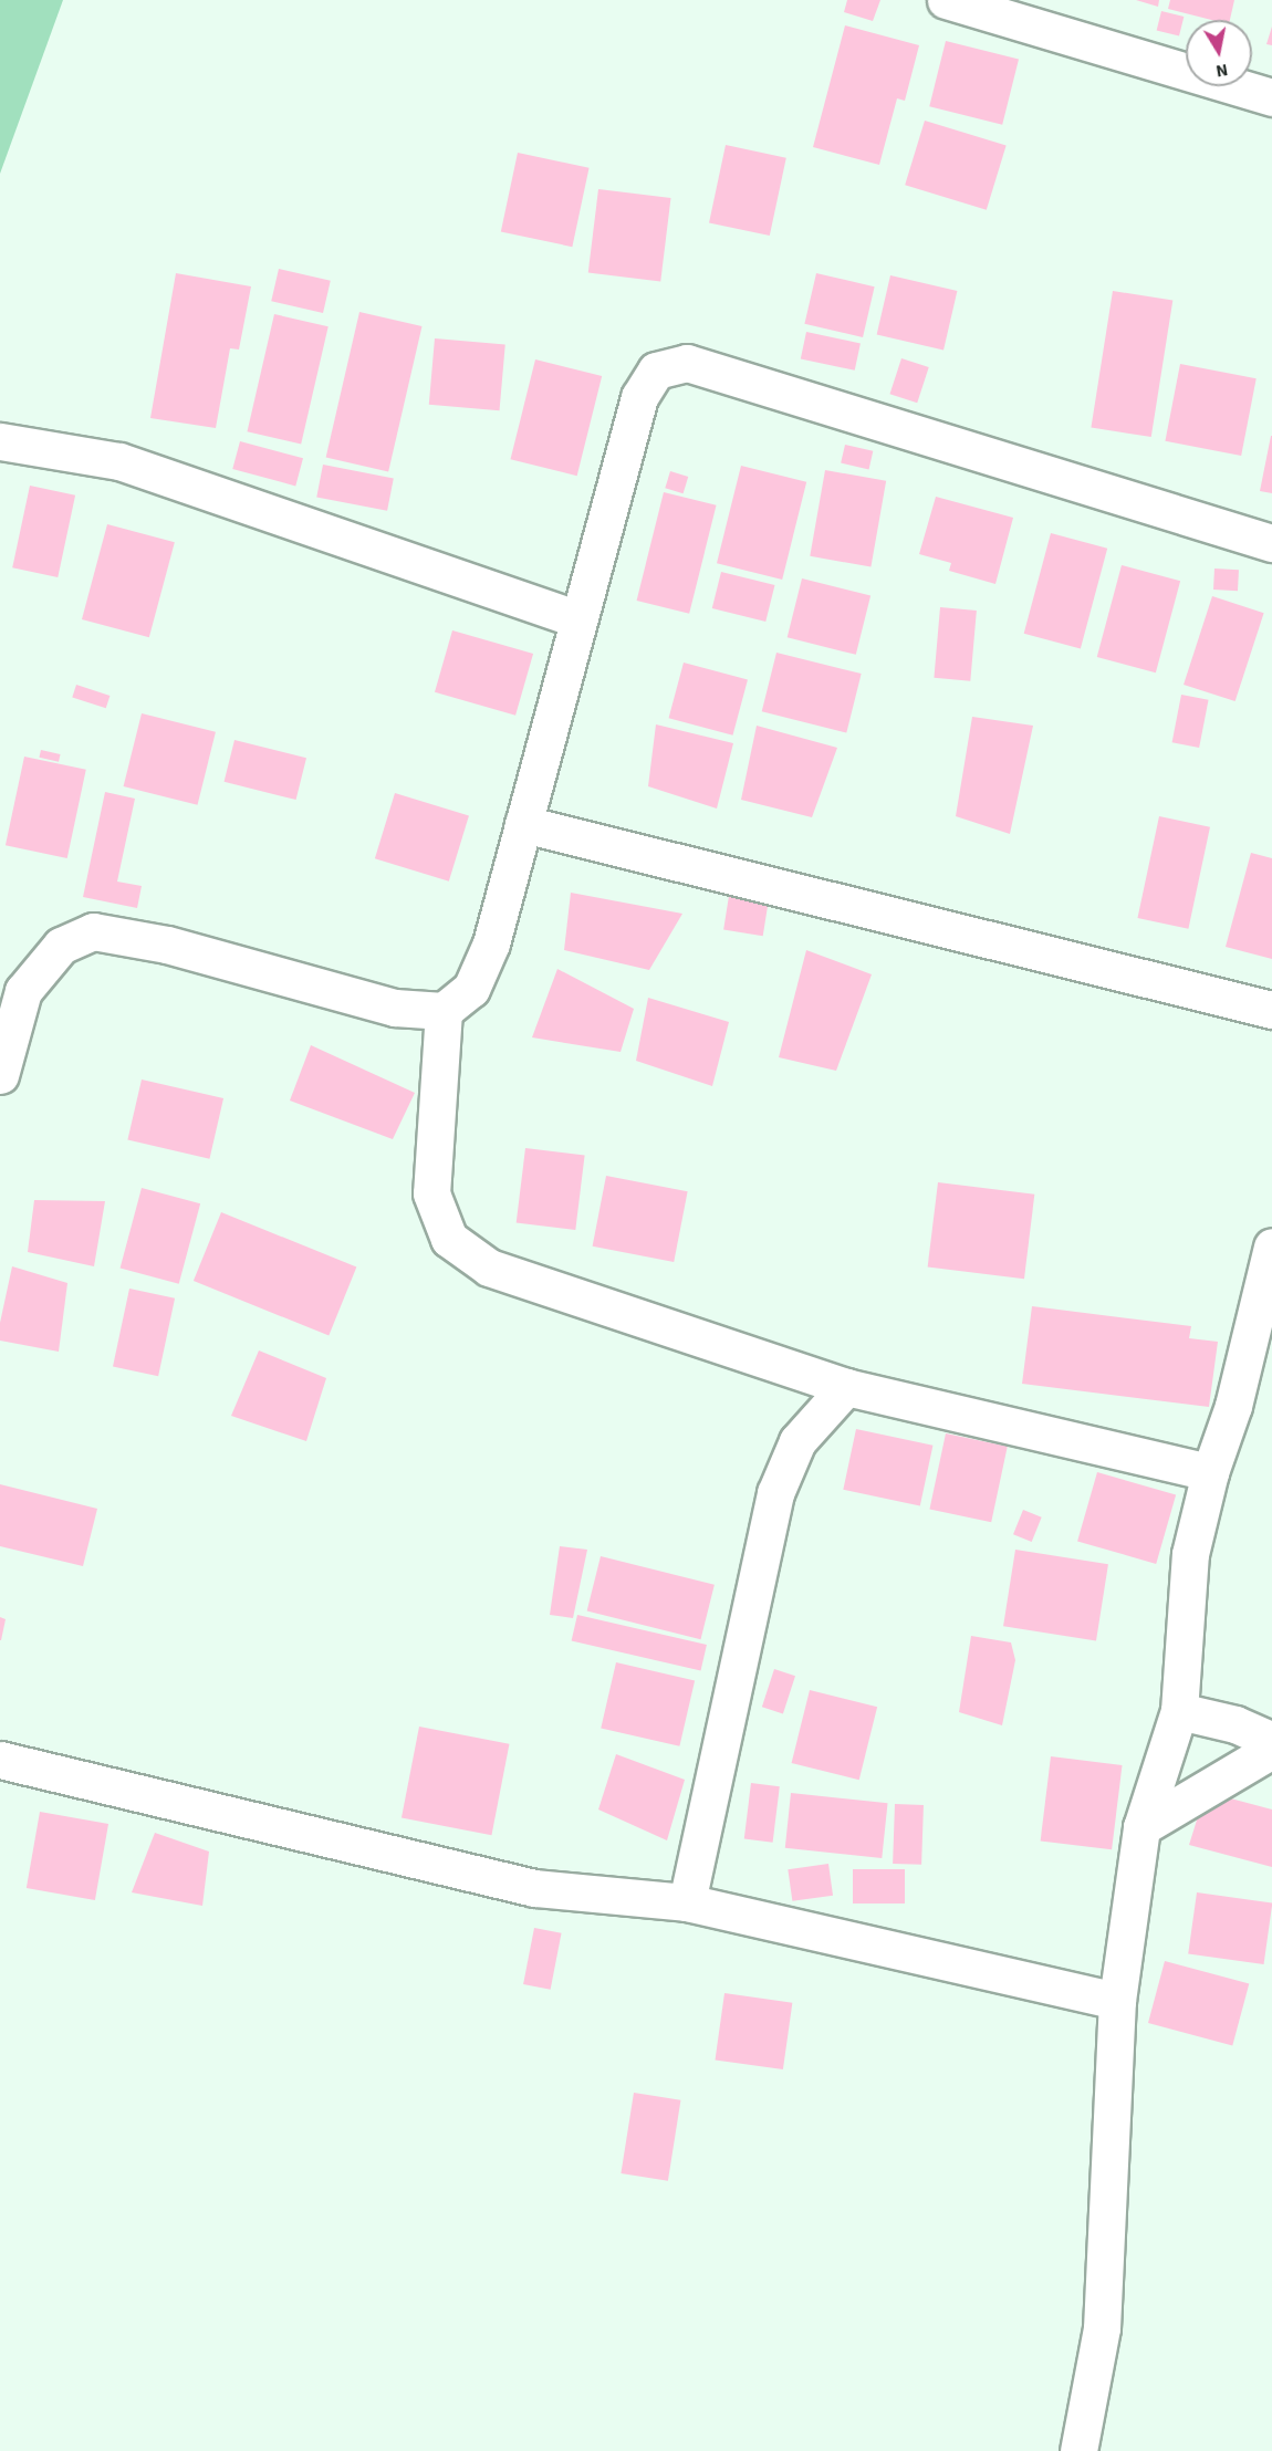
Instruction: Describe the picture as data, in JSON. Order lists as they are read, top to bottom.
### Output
{
  "north": "bottom"
}
